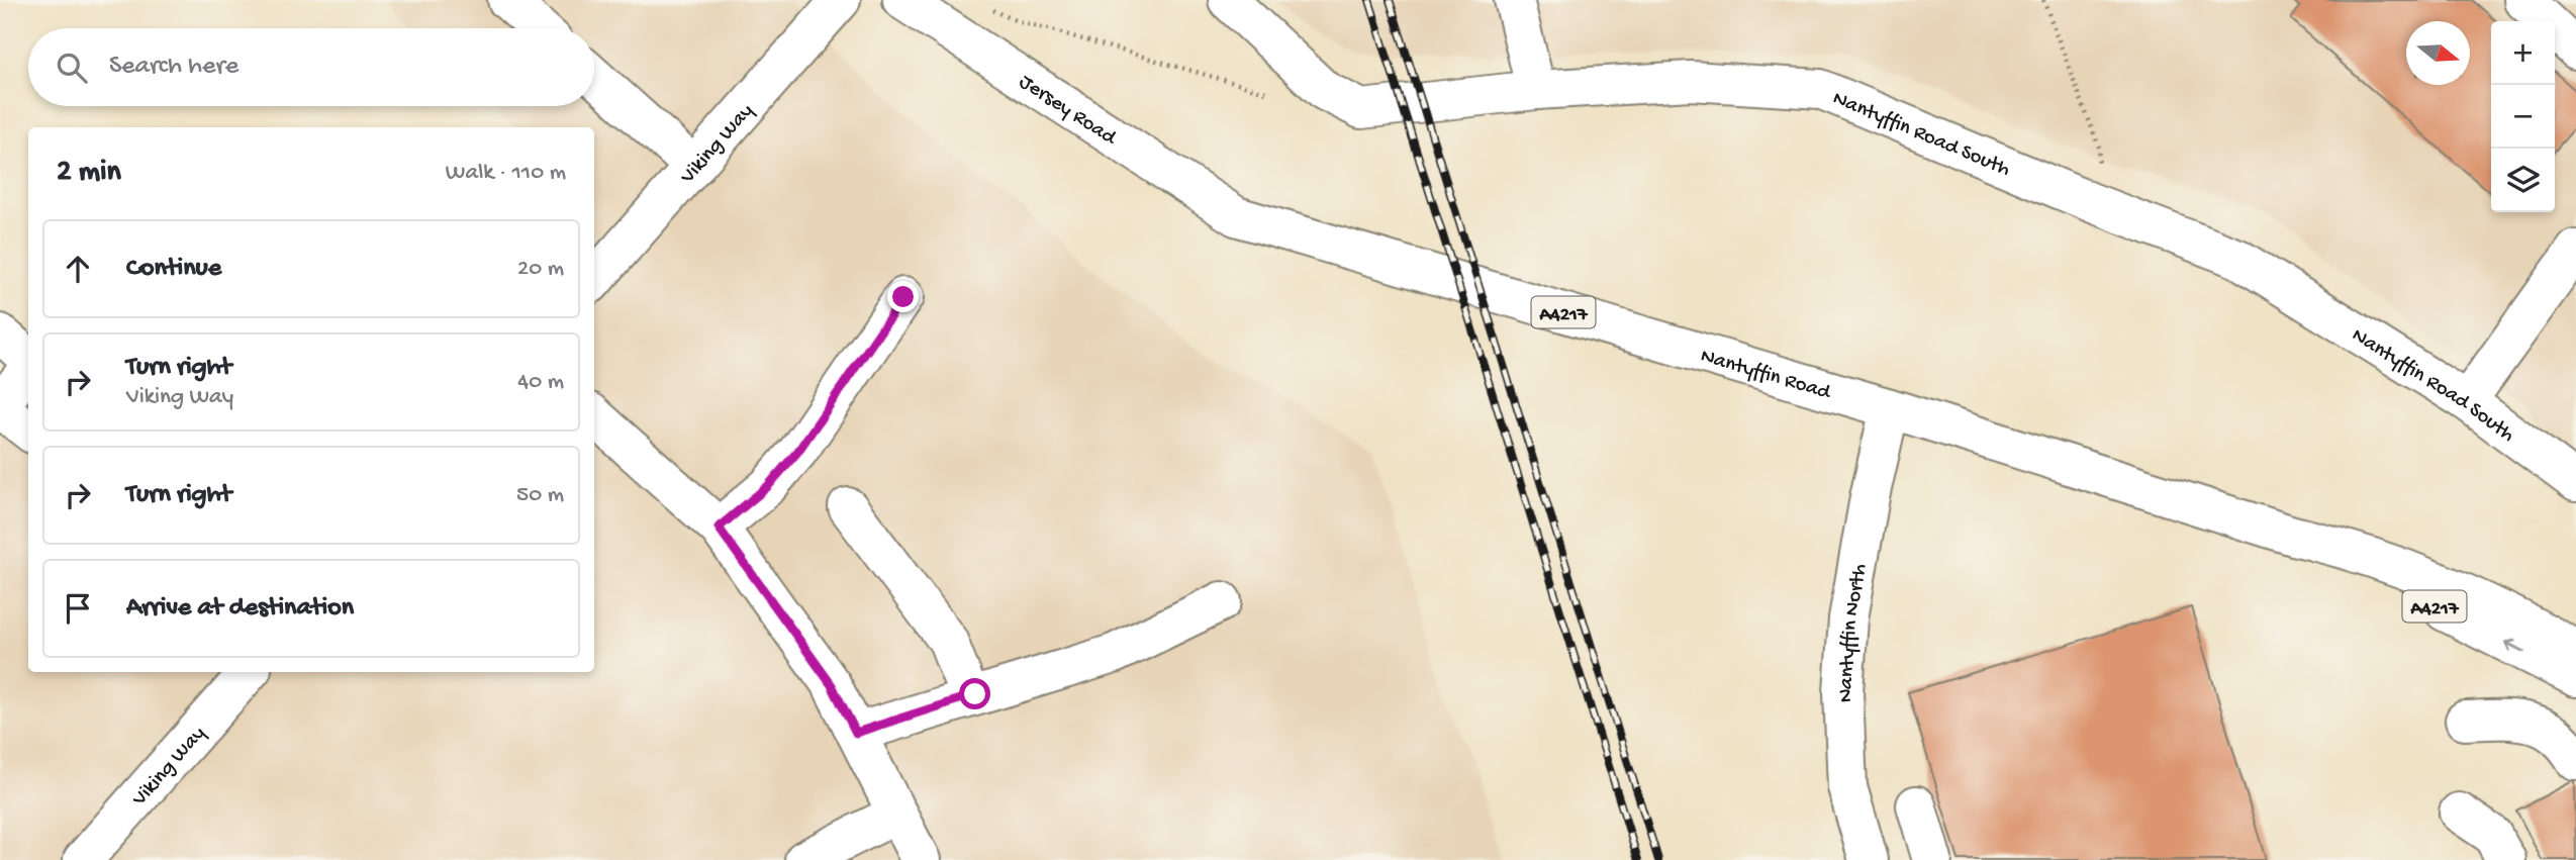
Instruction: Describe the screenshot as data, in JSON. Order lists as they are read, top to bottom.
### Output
{
  "streets": {
    "street": [
      "Jersey Road",
      "Nantyffin Road South",
      "Viking Way",
      "A4217",
      "Nantyffin Road",
      "Nantyffin North"
    ]
  },
  "crossings": [
    ["Jersey Road", "Nantyffin Road"],
    ["Nantyffin Road", "Nantyffin North"]
  ],
  "north": "right",
  "page": {
    "map_buttons": ["+", "−"],
    "search": "Search here",
    "heading": ["2 min", "Walk · 110 m"],
    "list": [
      ["Continue", "20 m"],
      ["Turn right", "Viking Way", "40 m"],
      ["Turn right", "50 m"],
      "Arrive at destination"
    ]
  }
}
